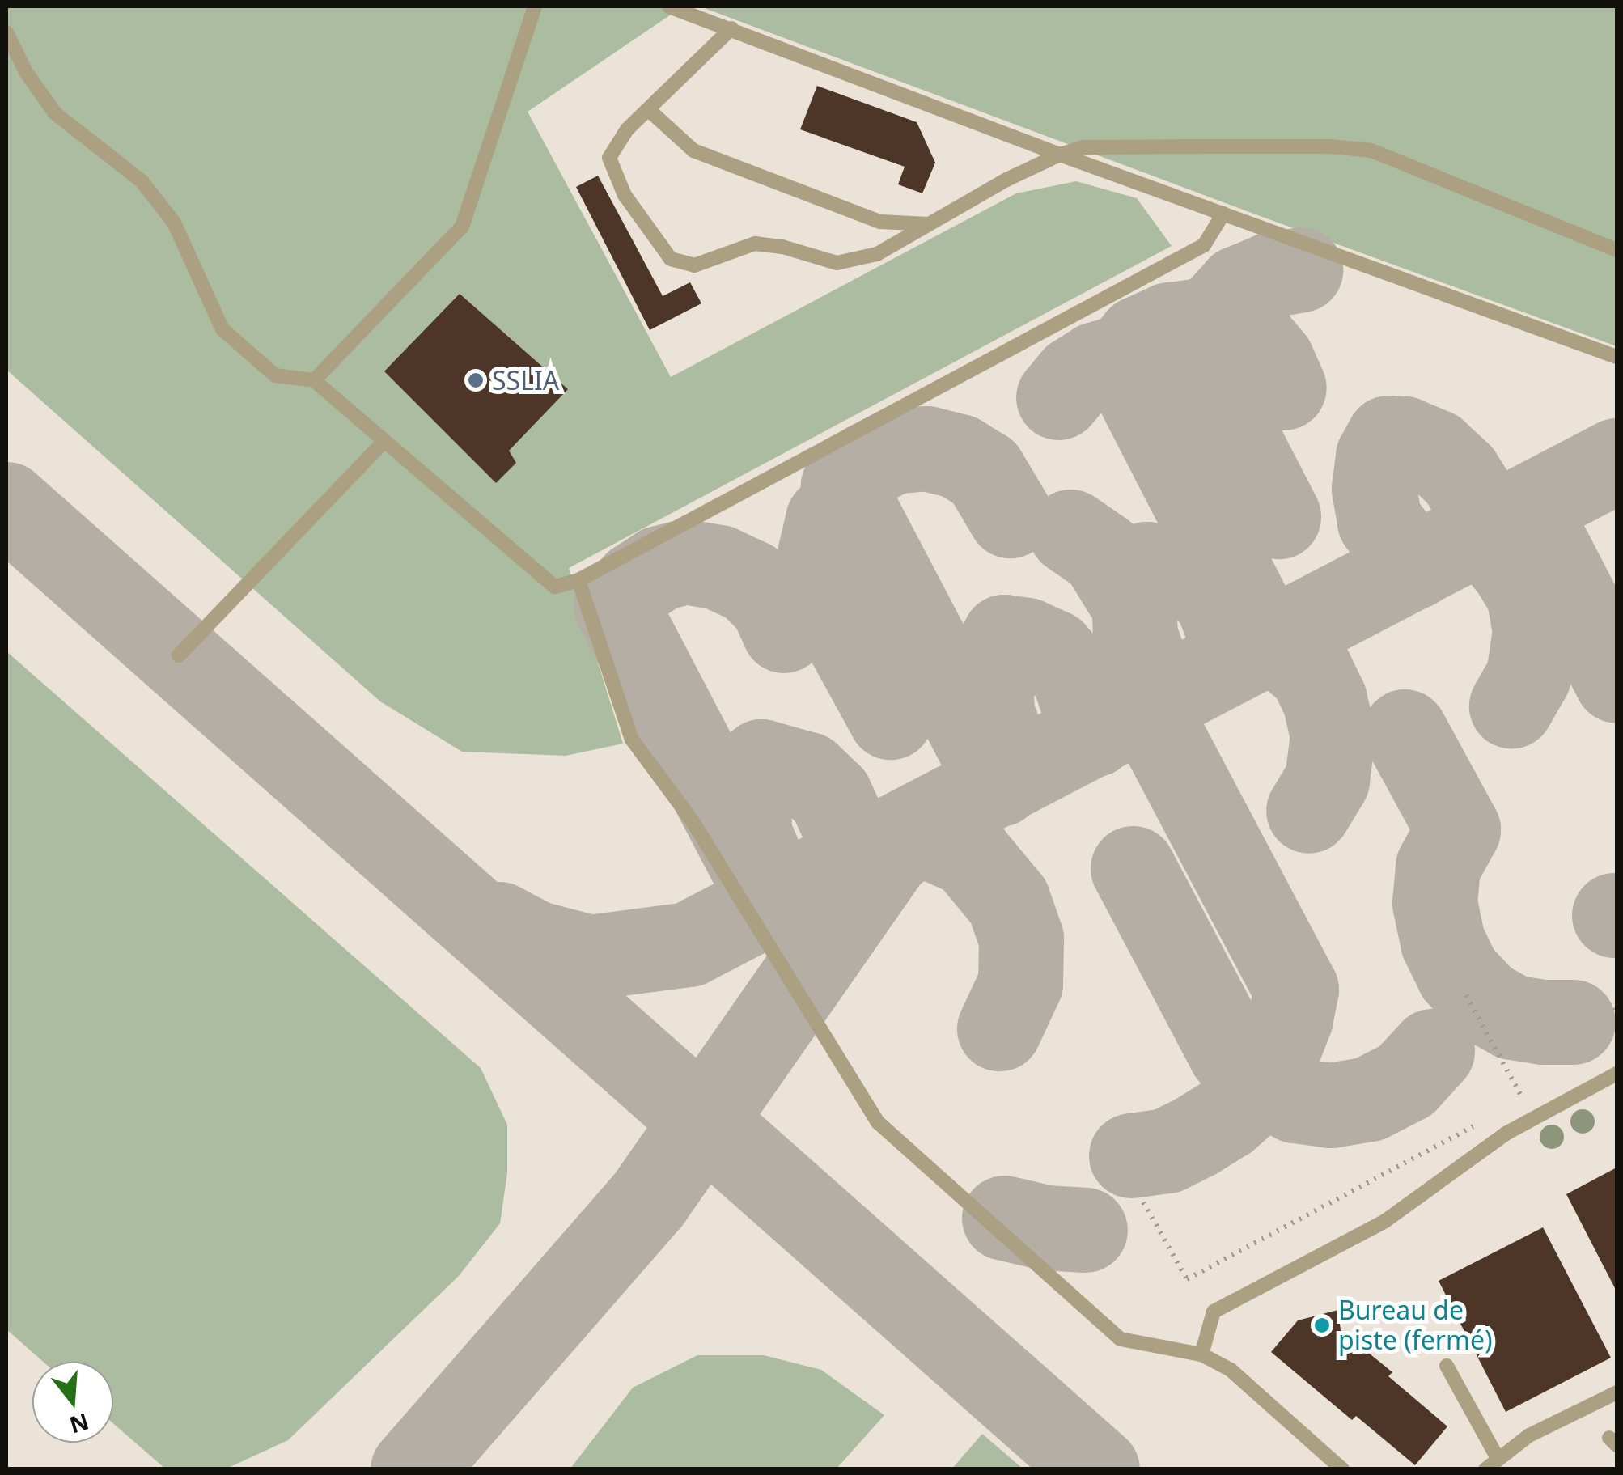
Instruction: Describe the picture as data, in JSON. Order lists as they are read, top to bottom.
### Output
{
  "places": ["SSLIA", "Bureau de piste (fermé)"],
  "north": "bottom"
}
